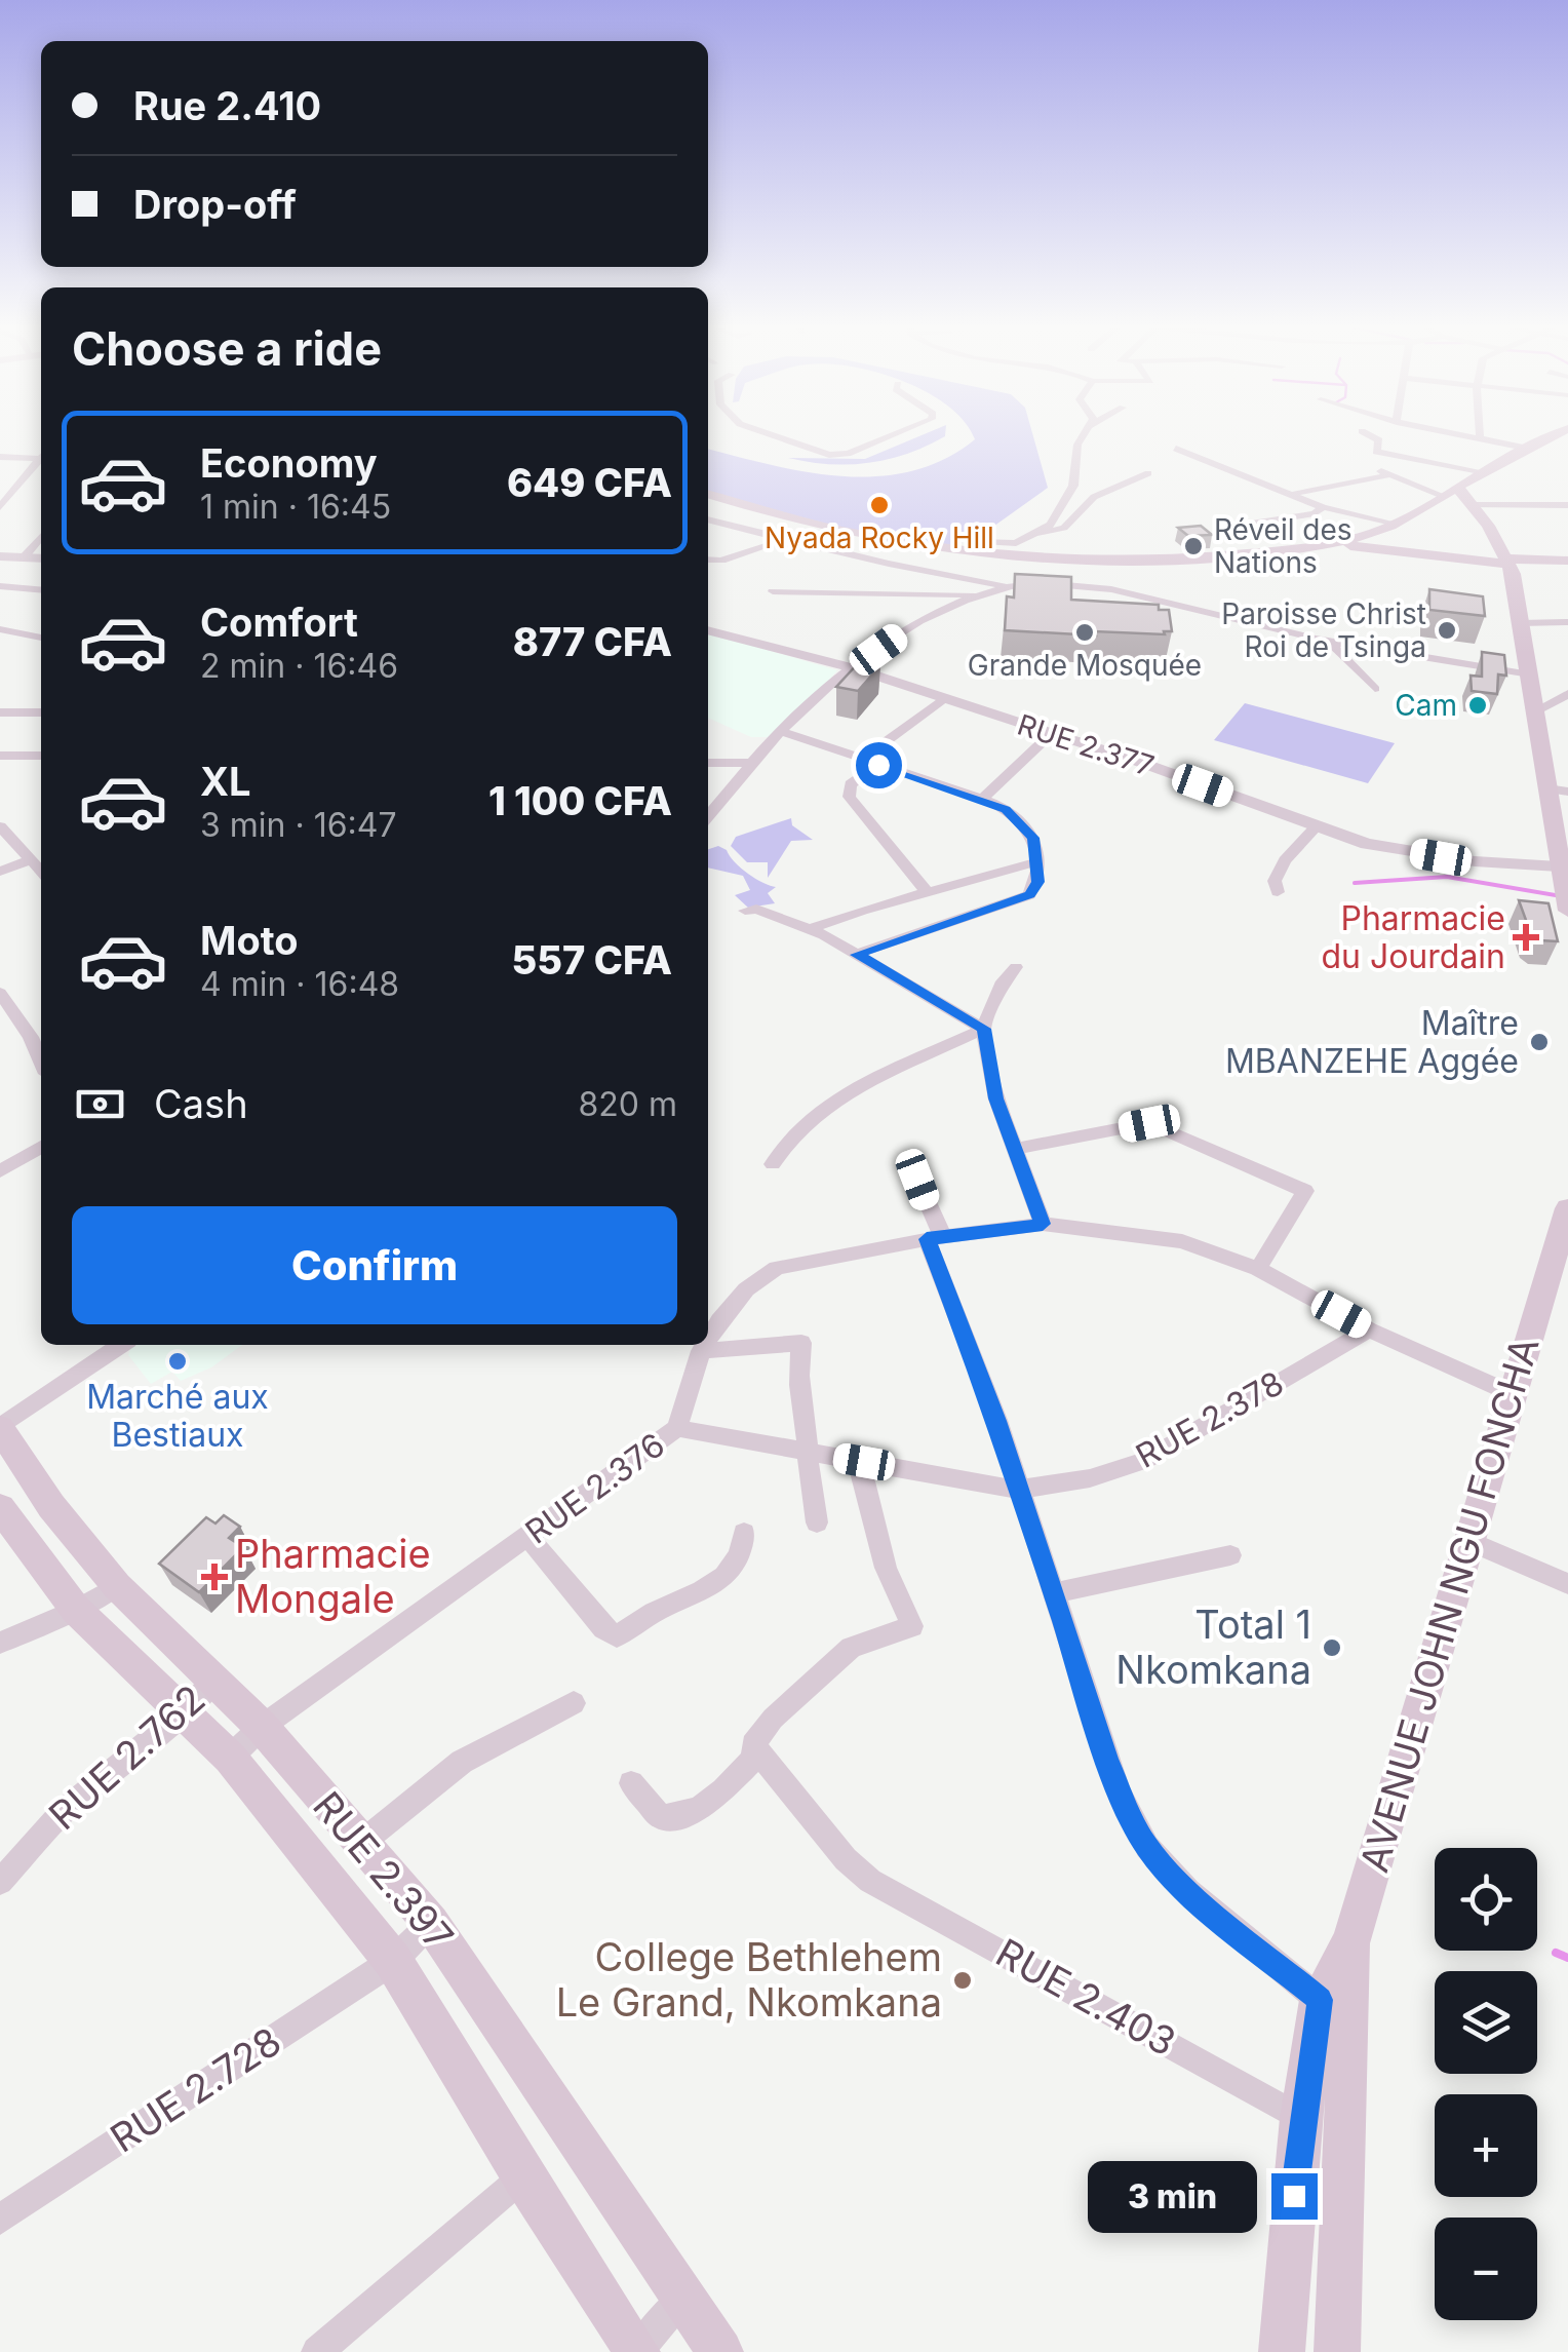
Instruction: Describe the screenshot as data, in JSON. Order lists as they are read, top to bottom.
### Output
{
  "streets": {
    "main road": ["AVENUE JOHN NGU FONCHA", "RUE 2.397"],
    "street": [
      "RUE 2.377",
      "RUE 2.378",
      "RUE 2.376",
      "RUE 2.762",
      "RUE 2.403",
      "RUE 2.728"
    ]
  },
  "crossings": [
    ["RUE 2.378", "RUE 2.376"],
    ["RUE 2.376", "AVENUE JOHN NGU FONCHA"],
    ["RUE 2.376", "RUE 2.397"],
    ["AVENUE JOHN NGU FONCHA", "RUE 2.403"],
    ["RUE 2.762", "RUE 2.397"],
    ["RUE 2.397", "RUE 2.728"]
  ],
  "places": {
    "other": [
      "Nyada Rocky Hill",
      "Réveil des Nations",
      "Paroisse Christ Roi de Tsinga",
      "Grande Mosquée",
      "Cam",
      "Maître MBANZEHE Aggée",
      "Marché aux Bestiaux",
      "Total 1 Nkomkana",
      "College Bethlehem Le Grand, Nkomkana"
    ],
    "health": ["Pharmacie du Jourdain", "Pharmacie Mongale"]
  },
  "page": {
    "banner": ["Rue 2.410", "Drop-off"],
    "heading": "Choose a ride",
    "list": [
      {
        "name": "Economy",
        "note": "1 min · 16:45",
        "value": "649 CFA"
      },
      {
        "name": "Comfort",
        "note": "2 min · 16:46",
        "value": "877 CFA"
      },
      {
        "name": "XL",
        "note": "3 min · 16:47",
        "value": "1 100 CFA"
      },
      {
        "name": "Moto",
        "note": "4 min · 16:48",
        "value": "557 CFA"
      }
    ],
    "pay": ["Cash", "820 m"],
    "buttons": "Confirm",
    "map_buttons": ["+", "−"],
    "bubble": "3 min"
  }
}
